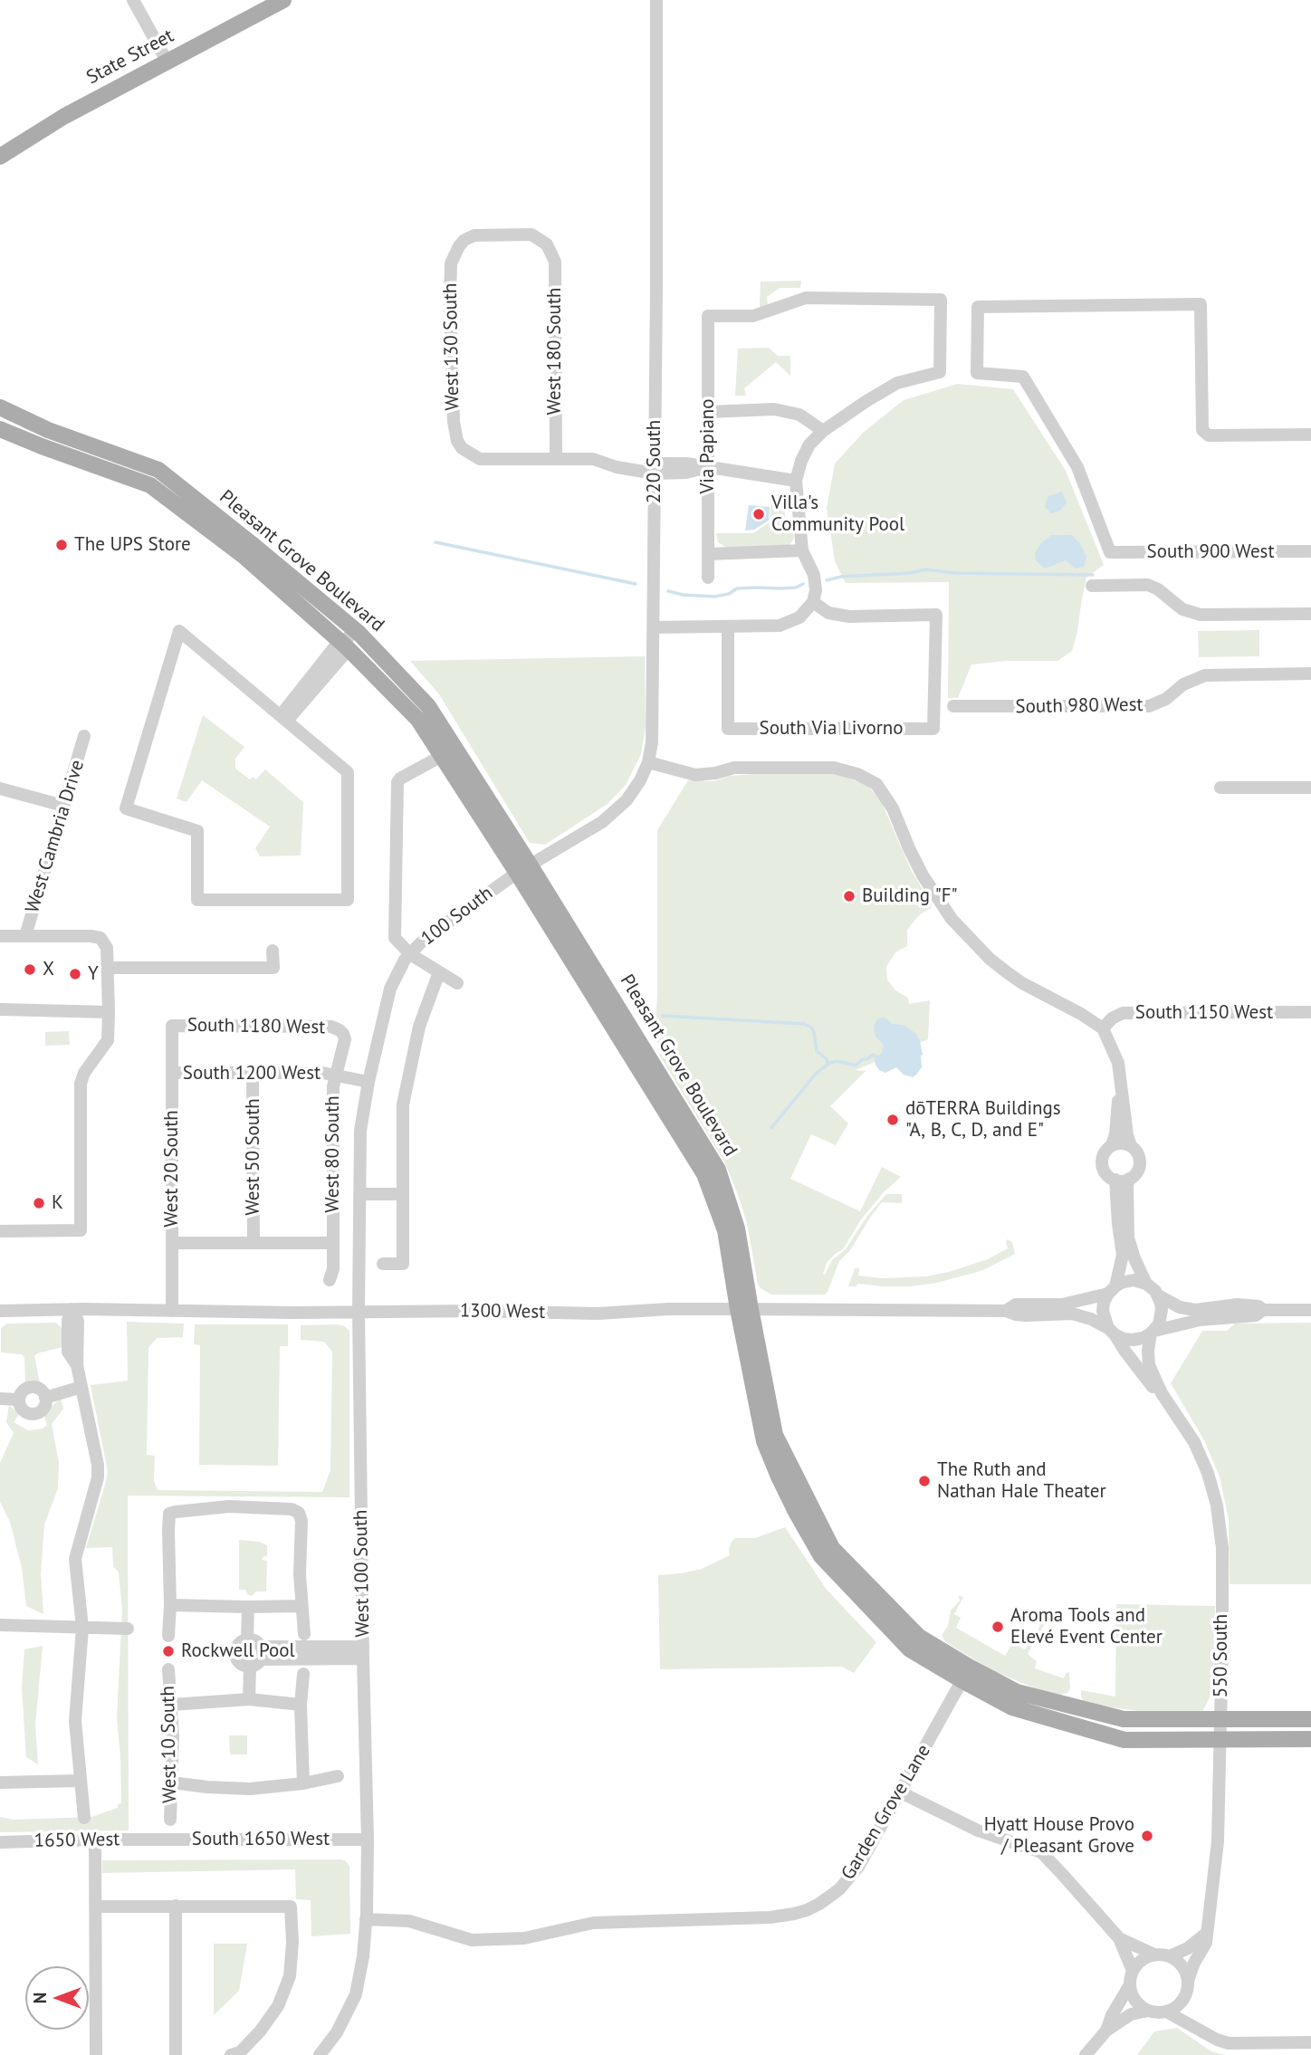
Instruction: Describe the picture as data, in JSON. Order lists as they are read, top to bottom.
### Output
{
  "streets": {
    "main road": ["State Street", "Pleasant Grove Boulevard"],
    "street": [
      "West 130 South",
      "West 180 South",
      "Via Papiano",
      "220 South",
      "South 900 West",
      "South 980 West",
      "South Via Livorno",
      "West Cambria Drive",
      "100 South",
      "South 1150 West",
      "South 1180 West",
      "South 1200 West",
      "West 80 South",
      "West 50 South",
      "West 20 South",
      "1300 West",
      "West 100 South",
      "550 South",
      "West 10 South",
      "Garden Grove Lane",
      "South 1650 West",
      "1650 West"
    ]
  },
  "crossings": [
    ["West 130 South", "West 180 South"],
    ["220 South", "Pleasant Grove Boulevard"],
    ["220 South", "100 South"],
    ["Pleasant Grove Boulevard", "100 South"],
    ["Pleasant Grove Boulevard", "1300 West"],
    ["Pleasant Grove Boulevard", "550 South"],
    ["Pleasant Grove Boulevard", "Garden Grove Lane"],
    ["100 South", "South 1200 West"],
    ["100 South", "West 100 South"],
    ["South 1180 West", "West 80 South"],
    ["South 1180 West", "West 20 South"],
    ["South 1200 West", "West 80 South"],
    ["South 1200 West", "West 50 South"],
    ["South 1200 West", "West 20 South"],
    ["South 1200 West", "West 100 South"],
    ["West 20 South", "1300 West"],
    ["1300 West", "West 100 South"],
    ["West 100 South", "Garden Grove Lane"],
    ["West 100 South", "South 1650 West"],
    ["South 1650 West", "1650 West"]
  ],
  "places": [
    "Villa's Community Pool",
    "The UPS Store",
    "Building \"F\"",
    "X",
    "Y",
    "dōTERRA Buildings \"A, B, C, D, and E\"",
    "K",
    "The Ruth and Nathan Hale Theater",
    "Aroma Tools and Elevé Event Center",
    "Rockwell Pool",
    "Hyatt House Provo / Pleasant Grove"
  ],
  "north": "left"
}
